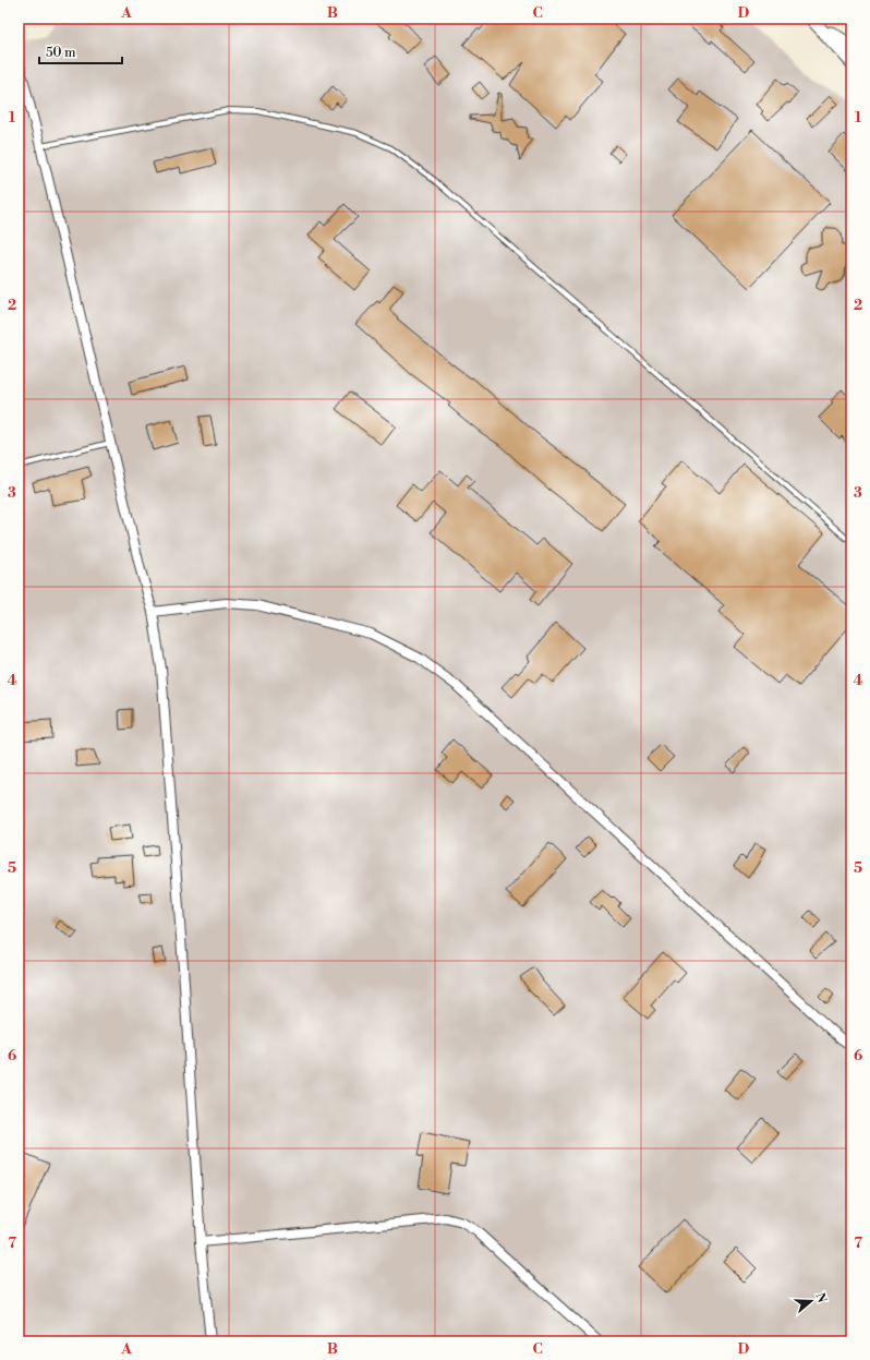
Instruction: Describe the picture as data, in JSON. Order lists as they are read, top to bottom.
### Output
{
  "scale_bar": "50 m",
  "north": "right",
  "grid": {
    "columns": [
      "A",
      "B",
      "C",
      "D"
    ],
    "rows": [
      "1",
      "2",
      "3",
      "4",
      "5",
      "6",
      "7"
    ]
  }
}
